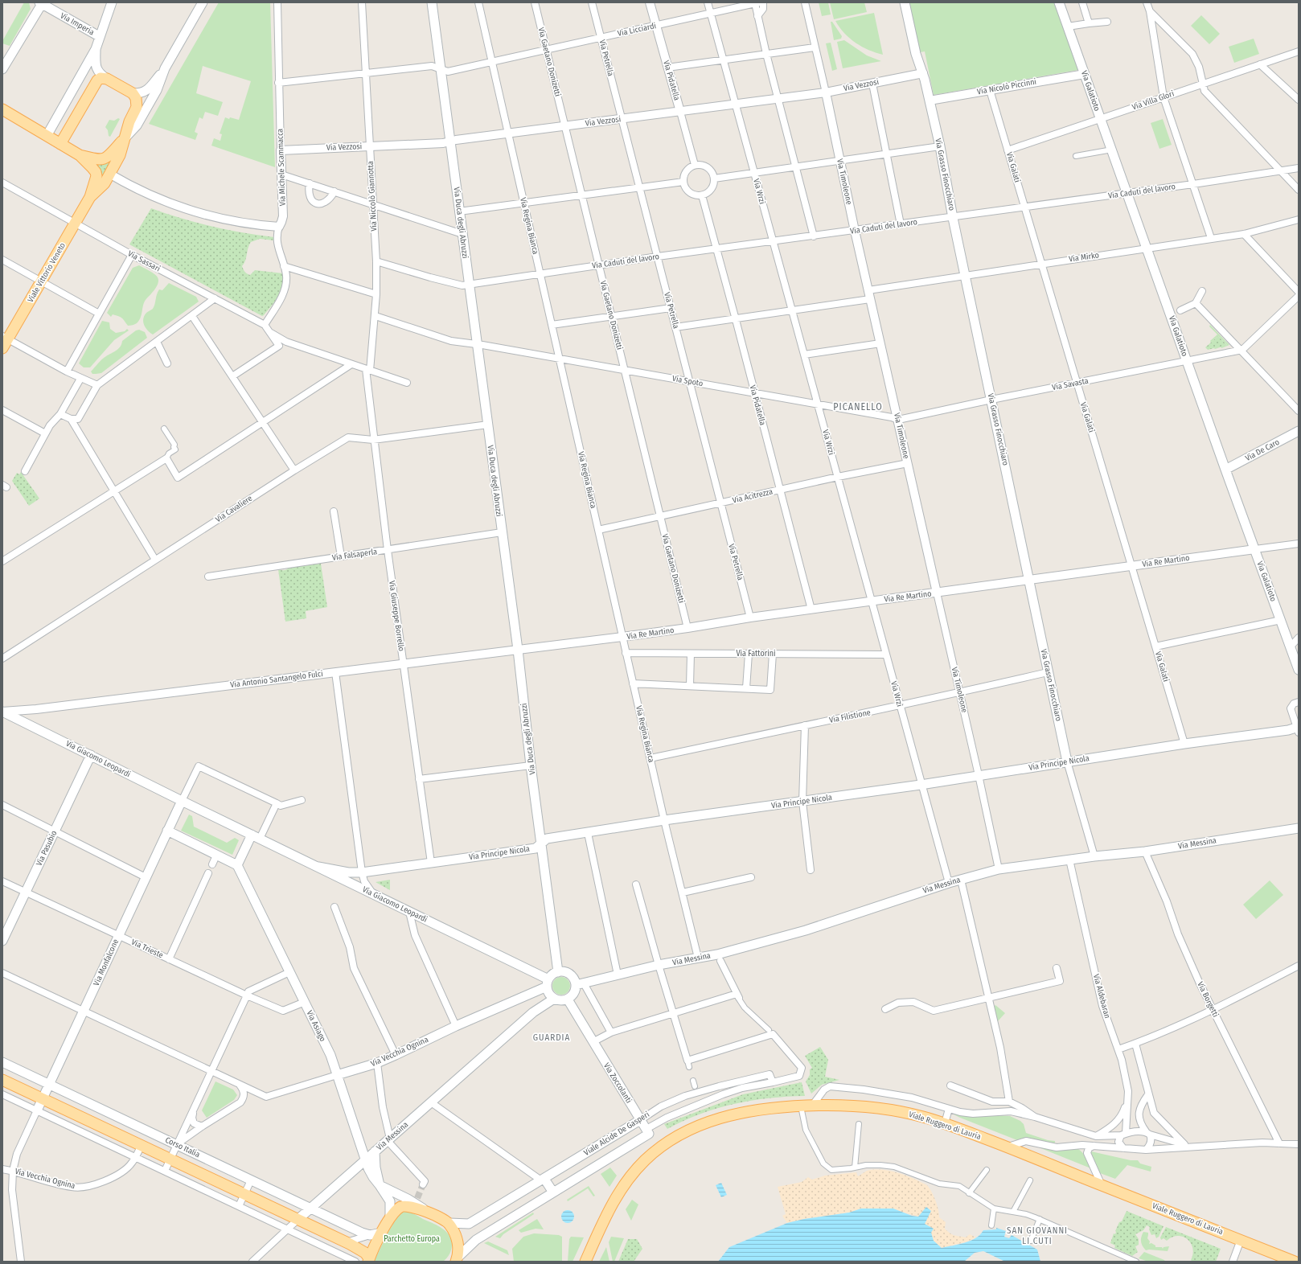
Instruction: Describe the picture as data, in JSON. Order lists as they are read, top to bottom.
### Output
{
  "streets": {
    "main road": [
      "Via Imperia",
      "Via Galatioto",
      "Via Grasso Finocchiaro",
      "Via Duca degli Abruzzi",
      "Viale Vittorio Veneto",
      "Via De Caro",
      "Via Giacomo Leopardi",
      "Via Principe Nicola",
      "Via Messina",
      "Via Pasubio",
      "Via Monfalcone",
      "Via Asiago",
      "Via Vecchia Ognina",
      "Via Zoccolanti",
      "Viale Ruggero di Lauria",
      "Viale Alcide De Gasperi",
      "Corso Italia"
    ],
    "street": [
      "Via Licciardi",
      "Via Petrella",
      "Via Gaetano Donizetti",
      "Via Pidatella",
      "Via Vezzosi",
      "Via Nicolò Piccinni",
      "Via Villa Glori",
      "Via Michele Scammacca",
      "Via Galati",
      "Via Timoleone",
      "Via Wrzì",
      "Via Caduti del lavoro",
      "Via Niccolò Giannotta",
      "Via Regina Bianca",
      "Via Mirko",
      "Via Sassari",
      "Via Spoto",
      "Via Savasta",
      "Via Acitrezza",
      "Via Cavaliere",
      "Via Falsaperla",
      "Via Re Martino",
      "Via Giuseppe Borrello",
      "Via Fattorini",
      "Via Antonio Santangelo Fulci",
      "Via Filistione",
      "Via Trieste",
      "Via Aldebaran",
      "Via Borgetti"
    ]
  },
  "crossings": [
    ["Via Licciardi", "Via Petrella"],
    ["Via Licciardi", "Via Gaetano Donizetti"],
    ["Via Licciardi", "Via Pidatella"],
    ["Via Licciardi", "Via Michele Scammacca"],
    ["Via Licciardi", "Via Wrzì"],
    ["Via Licciardi", "Via Niccolò Giannotta"],
    ["Via Licciardi", "Via Duca degli Abruzzi"],
    ["Via Licciardi", "Via Regina Bianca"],
    ["Via Petrella", "Via Vezzosi"],
    ["Via Petrella", "Via Caduti del lavoro"],
    ["Via Petrella", "Via Spoto"],
    ["Via Petrella", "Via Acitrezza"],
    ["Via Petrella", "Via Re Martino"],
    ["Via Gaetano Donizetti", "Via Vezzosi"],
    ["Via Gaetano Donizetti", "Via Caduti del lavoro"],
    ["Via Gaetano Donizetti", "Via Spoto"],
    ["Via Gaetano Donizetti", "Via Acitrezza"],
    ["Via Gaetano Donizetti", "Via Re Martino"],
    ["Via Pidatella", "Via Vezzosi"],
    ["Via Pidatella", "Via Caduti del lavoro"],
    ["Via Pidatella", "Via Spoto"],
    ["Via Pidatella", "Via Acitrezza"],
    ["Via Pidatella", "Via Re Martino"],
    ["Via Vezzosi", "Via Michele Scammacca"],
    ["Via Vezzosi", "Via Grasso Finocchiaro"],
    ["Via Vezzosi", "Via Timoleone"],
    ["Via Vezzosi", "Via Wrzì"],
    ["Via Vezzosi", "Via Niccolò Giannotta"],
    ["Via Vezzosi", "Via Duca degli Abruzzi"],
    ["Via Vezzosi", "Via Regina Bianca"],
    ["Via Nicolò Piccinni", "Via Galatioto"],
    ["Via Nicolò Piccinni", "Via Galati"],
    ["Via Nicolò Piccinni", "Via Grasso Finocchiaro"],
    ["Via Galatioto", "Via Villa Glori"],
    ["Via Galatioto", "Via Caduti del lavoro"],
    ["Via Galatioto", "Via Mirko"],
    ["Via Galatioto", "Via Savasta"],
    ["Via Galatioto", "Via De Caro"],
    ["Via Galatioto", "Via Re Martino"],
    ["Via Villa Glori", "Via Galati"],
    ["Via Michele Scammacca", "Via Sassari"],
    ["Via Galati", "Via Caduti del lavoro"],
    ["Via Galati", "Via Mirko"],
    ["Via Galati", "Via Savasta"],
    ["Via Galati", "Via Re Martino"],
    ["Via Galati", "Via Principe Nicola"],
    ["Via Grasso Finocchiaro", "Via Caduti del lavoro"],
    ["Via Grasso Finocchiaro", "Via Mirko"],
    ["Via Grasso Finocchiaro", "Via Savasta"],
    ["Via Grasso Finocchiaro", "Via Re Martino"],
    ["Via Grasso Finocchiaro", "Via Filistione"],
    ["Via Grasso Finocchiaro", "Via Principe Nicola"],
    ["Via Grasso Finocchiaro", "Via Messina"],
    ["Via Timoleone", "Via Caduti del lavoro"],
    ["Via Timoleone", "Via Mirko"],
    ["Via Timoleone", "Via Spoto"],
    ["Via Timoleone", "Via Savasta"],
    ["Via Timoleone", "Via Acitrezza"],
    ["Via Timoleone", "Via Re Martino"],
    ["Via Timoleone", "Via Filistione"],
    ["Via Timoleone", "Via Principe Nicola"],
    ["Via Timoleone", "Via Messina"],
    ["Via Wrzì", "Via Caduti del lavoro"],
    ["Via Wrzì", "Via Spoto"],
    ["Via Wrzì", "Via Acitrezza"],
    ["Via Wrzì", "Via Re Martino"],
    ["Via Wrzì", "Via Fattorini"],
    ["Via Wrzì", "Via Filistione"],
    ["Via Wrzì", "Via Principe Nicola"],
    ["Via Wrzì", "Via Messina"],
    ["Via Caduti del lavoro", "Via Niccolò Giannotta"],
    ["Via Caduti del lavoro", "Via Duca degli Abruzzi"],
    ["Via Caduti del lavoro", "Via Regina Bianca"],
    ["Via Niccolò Giannotta", "Via Spoto"],
    ["Via Niccolò Giannotta", "Via Giuseppe Borrello"],
    ["Via Duca degli Abruzzi", "Via Spoto"],
    ["Via Duca degli Abruzzi", "Via Cavaliere"],
    ["Via Duca degli Abruzzi", "Via Falsaperla"],
    ["Via Duca degli Abruzzi", "Via Re Martino"],
    ["Via Duca degli Abruzzi", "Via Antonio Santangelo Fulci"],
    ["Via Duca degli Abruzzi", "Via Giacomo Leopardi"],
    ["Via Duca degli Abruzzi", "Via Principe Nicola"],
    ["Via Duca degli Abruzzi", "Via Messina"],
    ["Via Duca degli Abruzzi", "Via Vecchia Ognina"],
    ["Via Duca degli Abruzzi", "Via Zoccolanti"],
    ["Via Regina Bianca", "Via Spoto"],
    ["Via Regina Bianca", "Via Acitrezza"],
    ["Via Regina Bianca", "Via Re Martino"],
    ["Via Regina Bianca", "Via Fattorini"],
    ["Via Regina Bianca", "Via Filistione"],
    ["Via Regina Bianca", "Via Principe Nicola"],
    ["Via Regina Bianca", "Via Messina"],
    ["Via Sassari", "Viale Vittorio Veneto"],
    ["Via Spoto", "Via Savasta"],
    ["Via Cavaliere", "Via Giuseppe Borrello"],
    ["Via Falsaperla", "Via Giuseppe Borrello"],
    ["Via Re Martino", "Via Antonio Santangelo Fulci"],
    ["Via Giuseppe Borrello", "Via Antonio Santangelo Fulci"],
    ["Via Giuseppe Borrello", "Via Principe Nicola"],
    ["Via Antonio Santangelo Fulci", "Via Giacomo Leopardi"],
    ["Via Giacomo Leopardi", "Via Principe Nicola"],
    ["Via Giacomo Leopardi", "Via Messina"],
    ["Via Giacomo Leopardi", "Via Pasubio"],
    ["Via Giacomo Leopardi", "Via Monfalcone"],
    ["Via Giacomo Leopardi", "Via Vecchia Ognina"],
    ["Via Giacomo Leopardi", "Via Zoccolanti"],
    ["Via Messina", "Via Aldebaran"],
    ["Via Messina", "Via Borgetti"],
    ["Via Messina", "Via Asiago"],
    ["Via Messina", "Via Vecchia Ognina"],
    ["Via Messina", "Via Zoccolanti"],
    ["Via Messina", "Corso Italia"],
    ["Via Pasubio", "Via Trieste"],
    ["Via Trieste", "Via Monfalcone"],
    ["Via Trieste", "Via Asiago"],
    ["Via Monfalcone", "Corso Italia"],
    ["Via Asiago", "Via Vecchia Ognina"],
    ["Via Vecchia Ognina", "Via Zoccolanti"],
    ["Via Vecchia Ognina", "Corso Italia"],
    ["Via Zoccolanti", "Viale Alcide De Gasperi"]
  ],
  "districts": ["PICANELLO", "GUARDIA", "SAN GIOVANNI LI CUTI"],
  "parks": ["Parchetto Europa"]
}
